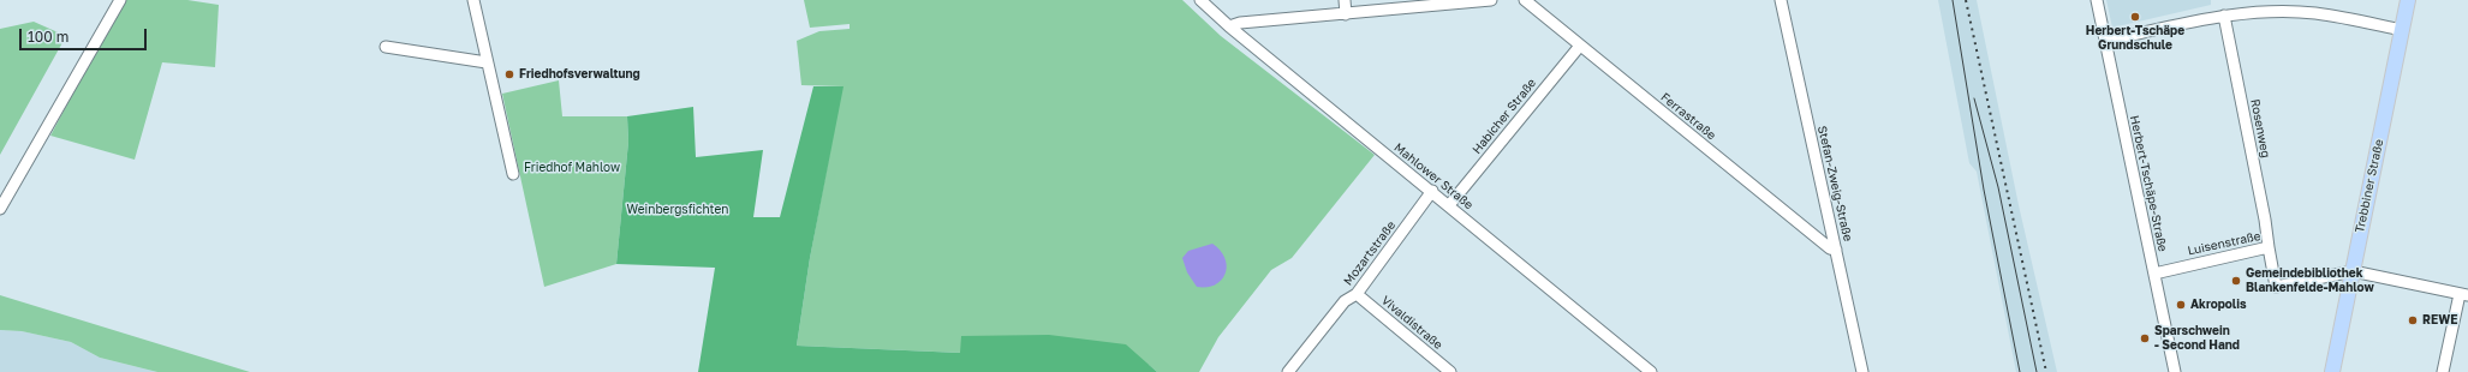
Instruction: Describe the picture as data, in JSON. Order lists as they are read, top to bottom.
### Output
{
  "streets": {
    "main road": ["Trebbiner Straße"],
    "street": [
      "Habicher Straße",
      "Ferrastraße",
      "Rosenweg",
      "Mahlower Straße",
      "Stefan-Zweig-Straße",
      "Herbert-Tschäpe-Straße",
      "Luisenstraße",
      "Mozartstraße",
      "Vivaldistraße"
    ]
  },
  "crossings": [
    ["Habicher Straße", "Ferrastraße"],
    ["Habicher Straße", "Mahlower Straße"],
    ["Ferrastraße", "Stefan-Zweig-Straße"],
    ["Rosenweg", "Luisenstraße"],
    ["Mahlower Straße", "Mozartstraße"],
    ["Herbert-Tschäpe-Straße", "Luisenstraße"],
    ["Trebbiner Straße", "Luisenstraße"],
    ["Mozartstraße", "Vivaldistraße"]
  ],
  "parks": ["Friedhof Mahlow", "Weinbergsfichten"],
  "places": [
    "Herbert-Tschäpe Grundschule",
    "Friedhofsverwaltung",
    "Gemeindebibliothek Blankenfelde-Mahlow",
    "Akropolis",
    "REWE",
    "Sparschwein - Second Hand"
  ],
  "scale_bar": "100 m"
}
